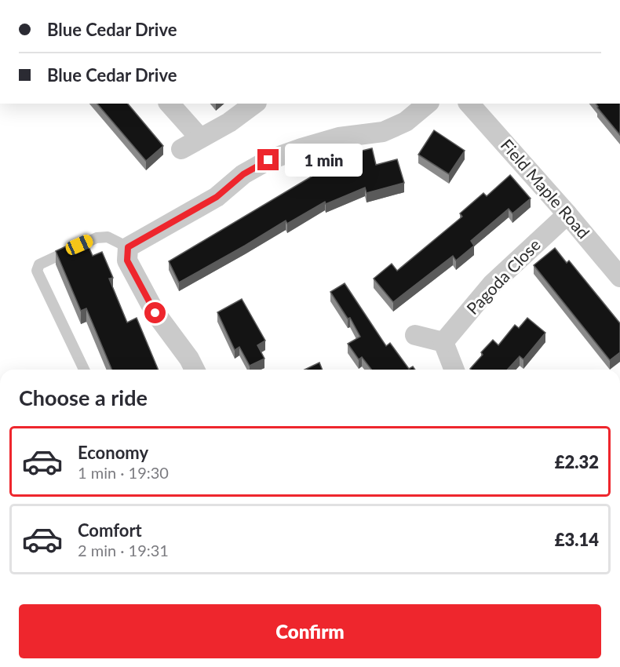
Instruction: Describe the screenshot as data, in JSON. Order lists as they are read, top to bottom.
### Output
{
  "streets": {
    "street": ["Field Maple Road", "Pagoda Close"]
  },
  "crossings": [
    ["Field Maple Road", "Pagoda Close"]
  ],
  "page": {
    "banner": ["Blue Cedar Drive", "Blue Cedar Drive"],
    "bubble": "1 min",
    "heading": "Choose a ride",
    "list": [
      {
        "name": "Economy",
        "note": "1 min · 19:30",
        "value": "£2.32"
      },
      {
        "name": "Comfort",
        "note": "2 min · 19:31",
        "value": "£3.14"
      }
    ],
    "buttons": "Confirm"
  }
}
